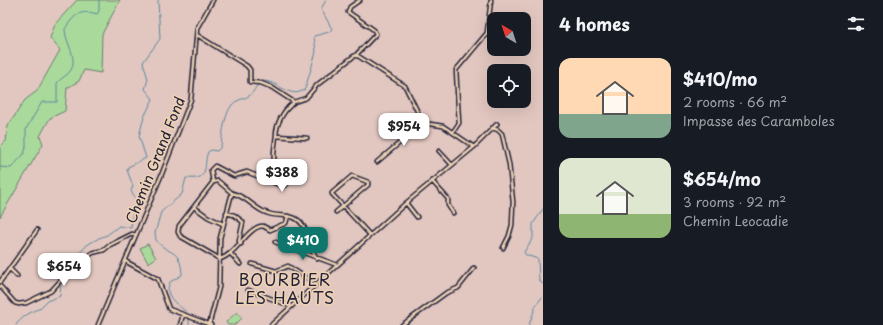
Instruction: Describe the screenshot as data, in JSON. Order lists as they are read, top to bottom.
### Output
{
  "streets": {
    "street": ["Chemin Grand Fond"]
  },
  "districts": ["BOURBIER LES HAUTS"],
  "north": "top left",
  "page": {
    "heading": "4 homes",
    "list": [
      {
        "name": "$410/mo",
        "note": "2 rooms · 66 m² · Impasse des Caramboles"
      },
      {
        "name": "$654/mo",
        "note": "3 rooms · 92 m² · Chemin Leocadie"
      }
    ],
    "price": [
      "$954",
      "$388",
      "$410",
      "$654"
    ]
  }
}
